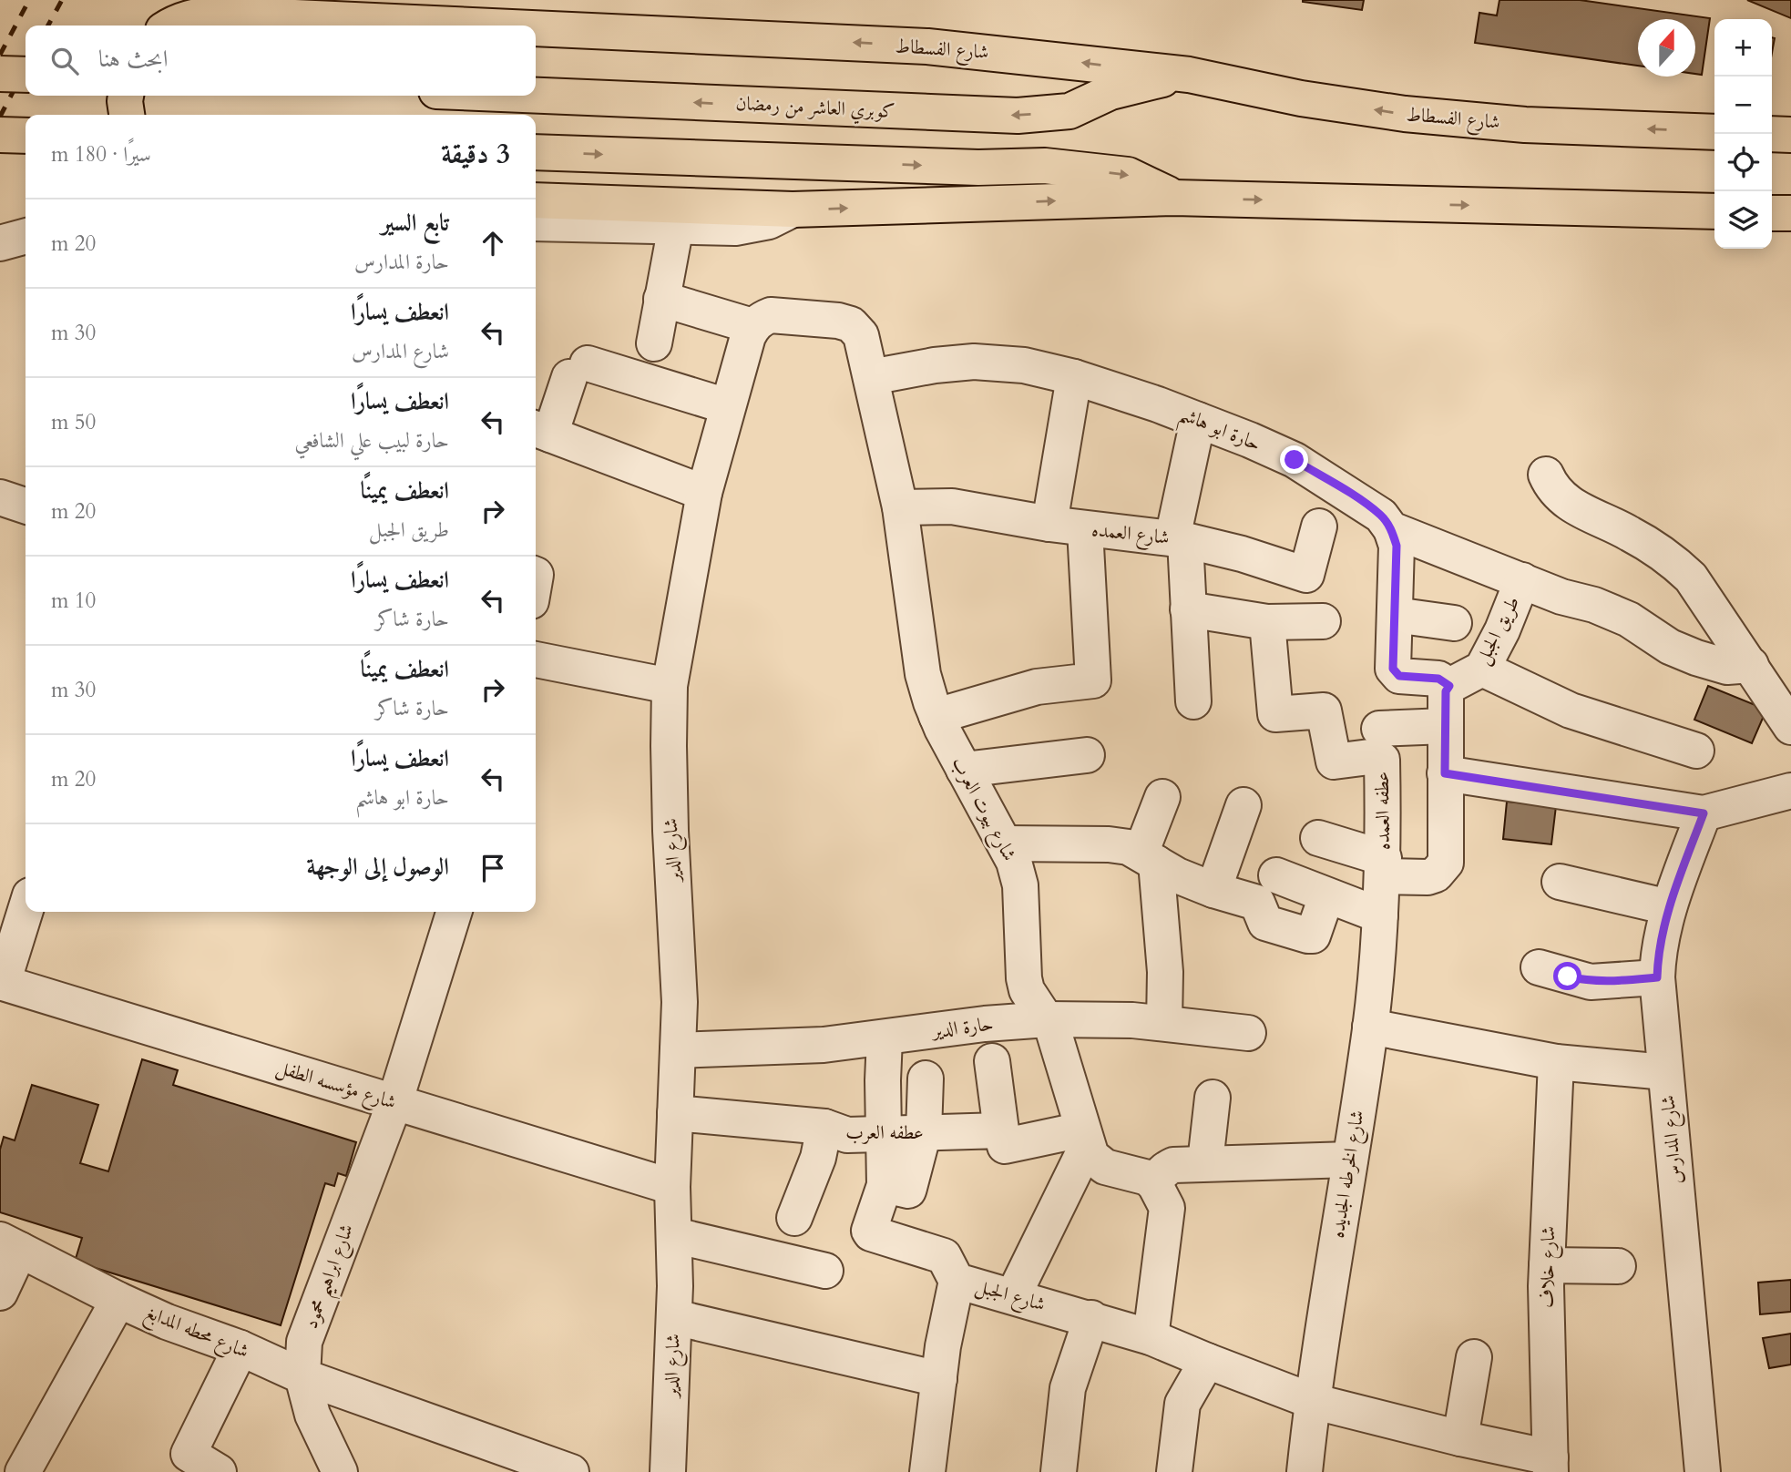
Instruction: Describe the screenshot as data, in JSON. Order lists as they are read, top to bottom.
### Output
{
  "streets": {
    "main road": ["شارع الفسطاط", "كوبري العاشر من رمضان"],
    "street": [
      "حارة ابو هاشم",
      "شارع العمده",
      "طريق الجبل",
      "شارع بيوت العرب",
      "عطفه العمده",
      "شارع الدير",
      "حارة الدير",
      "شارع مؤسسه الطفل",
      "عطفه العرب",
      "شارع المدارس",
      "شارع الخرطه الجديده",
      "شارع خلاف",
      "شارع ابراهيم محمود",
      "شارع الجبل",
      "شارع محطه المدابغ"
    ]
  },
  "crossings": [
    ["شارع الفسطاط", "كوبري العاشر من رمضان"],
    ["حارة ابو هاشم", "طريق الجبل"],
    ["حارة ابو هاشم", "شارع بيوت العرب"],
    ["شارع العمده", "شارع بيوت العرب"],
    ["شارع بيوت العرب", "شارع الدير"],
    ["شارع بيوت العرب", "حارة الدير"],
    ["عطفه العمده", "شارع الخرطه الجديده"],
    ["شارع الدير", "حارة الدير"],
    ["شارع الدير", "شارع مؤسسه الطفل"],
    ["شارع الدير", "عطفه العرب"],
    ["حارة الدير", "شارع الجبل"],
    ["شارع مؤسسه الطفل", "شارع ابراهيم محمود"],
    ["عطفه العرب", "شارع الجبل"],
    ["شارع الخرطه الجديده", "شارع الجبل"],
    ["شارع خلاف", "شارع الجبل"],
    ["شارع ابراهيم محمود", "شارع محطه المدابغ"]
  ],
  "north": "top",
  "page": {
    "map_buttons": ["+", "−"],
    "search": "ابحث هنا",
    "heading": ["3 دقيقة", "سيرًا · 180 m"],
    "list": [
      ["تابع السير", "حارة المدارس", "20 m"],
      ["انعطف يسارًا", "شارع المدارس", "30 m"],
      ["انعطف يسارًا", "حارة لبيب علي الشافعي", "50 m"],
      ["انعطف يمينًا", "طريق الجبل", "20 m"],
      ["انعطف يسارًا", "حارة شاكر", "10 m"],
      ["انعطف يمينًا", "حارة شاكر", "30 m"],
      ["انعطف يسارًا", "حارة ابو هاشم", "20 m"],
      "الوصول إلى الوجهة"
    ]
  }
}
